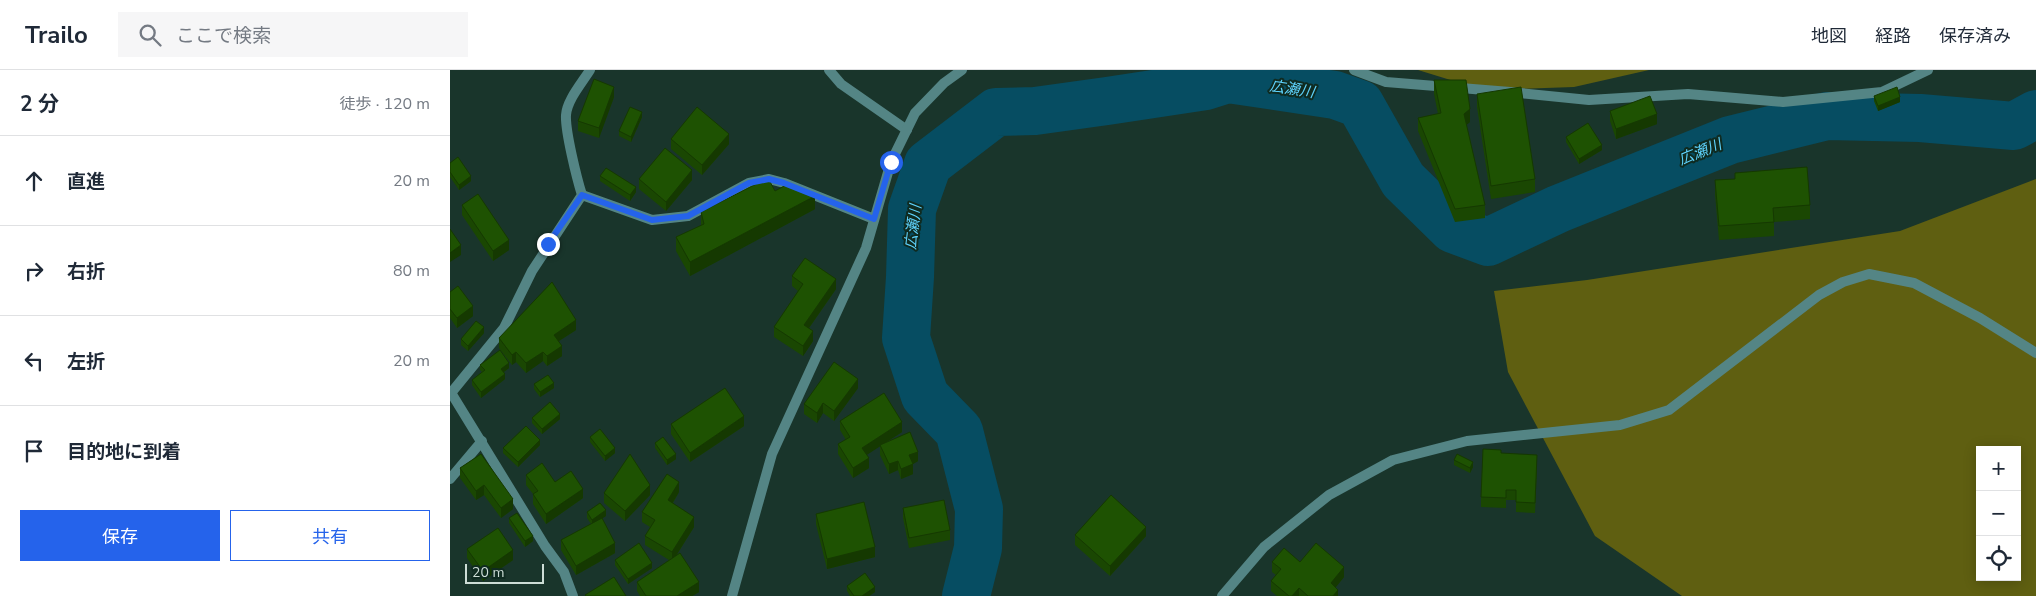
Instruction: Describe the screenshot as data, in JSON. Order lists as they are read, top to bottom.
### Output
{
  "water": ["広瀬川"],
  "scale_bar": "20 m",
  "page": {
    "header": "Trailo",
    "search": "ここで検索",
    "nav": ["地図", "経路", "保存済み"],
    "heading": ["2 分", "徒歩 · 120 m"],
    "list": [
      ["直進", "20 m"],
      ["右折", "80 m"],
      ["左折", "20 m"],
      "目的地に到着"
    ],
    "map_buttons": ["+", "−"],
    "buttons": ["保存", "共有"],
    "scale": "20 m"
  }
}
